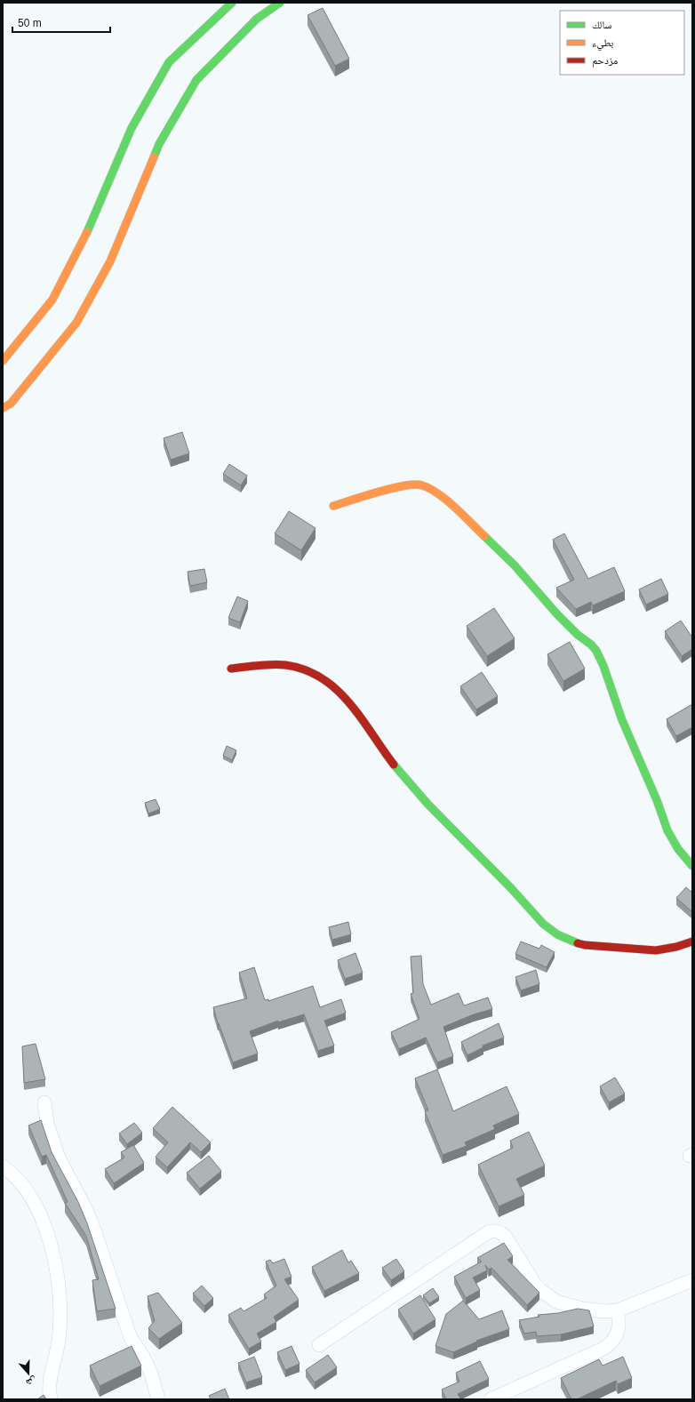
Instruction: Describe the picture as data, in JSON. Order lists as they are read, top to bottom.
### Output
{
  "legend": ["سالك", "بطيء", "مزدحم"],
  "scale_bar": "50 m",
  "north": "bottom"
}
